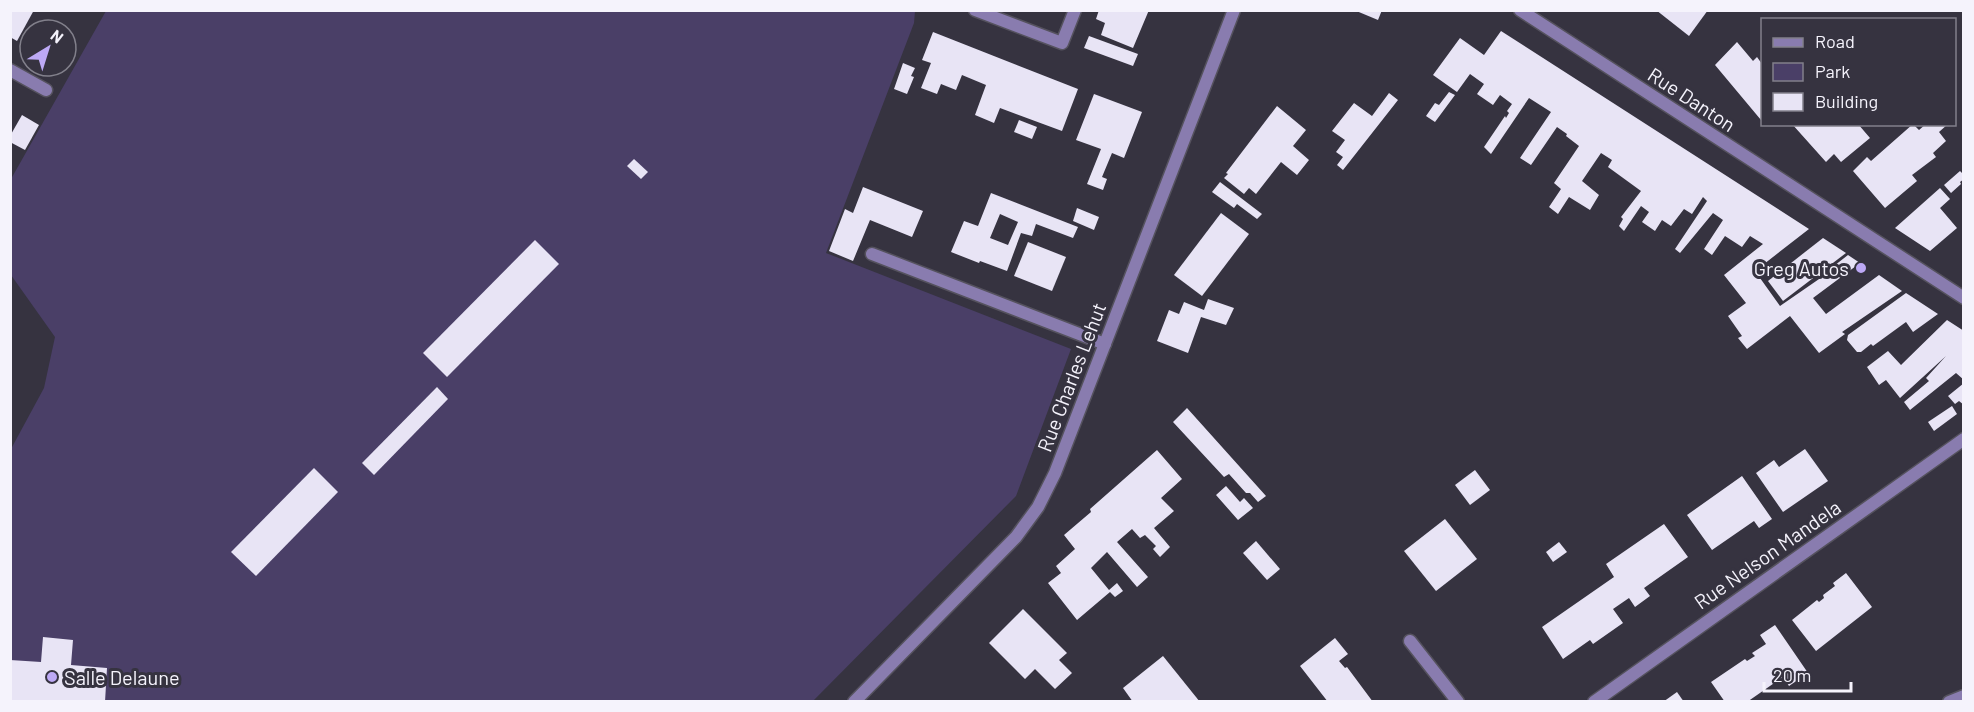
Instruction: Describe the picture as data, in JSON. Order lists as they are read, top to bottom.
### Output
{
  "streets": {
    "street": ["Rue Danton", "Rue Charles Lehut", "Rue Nelson Mandela"]
  },
  "places": ["Greg Autos", "Salle Delaune"],
  "legend": ["Road", "Park", "Building"],
  "scale_bar": "20 m",
  "north": "top right"
}
